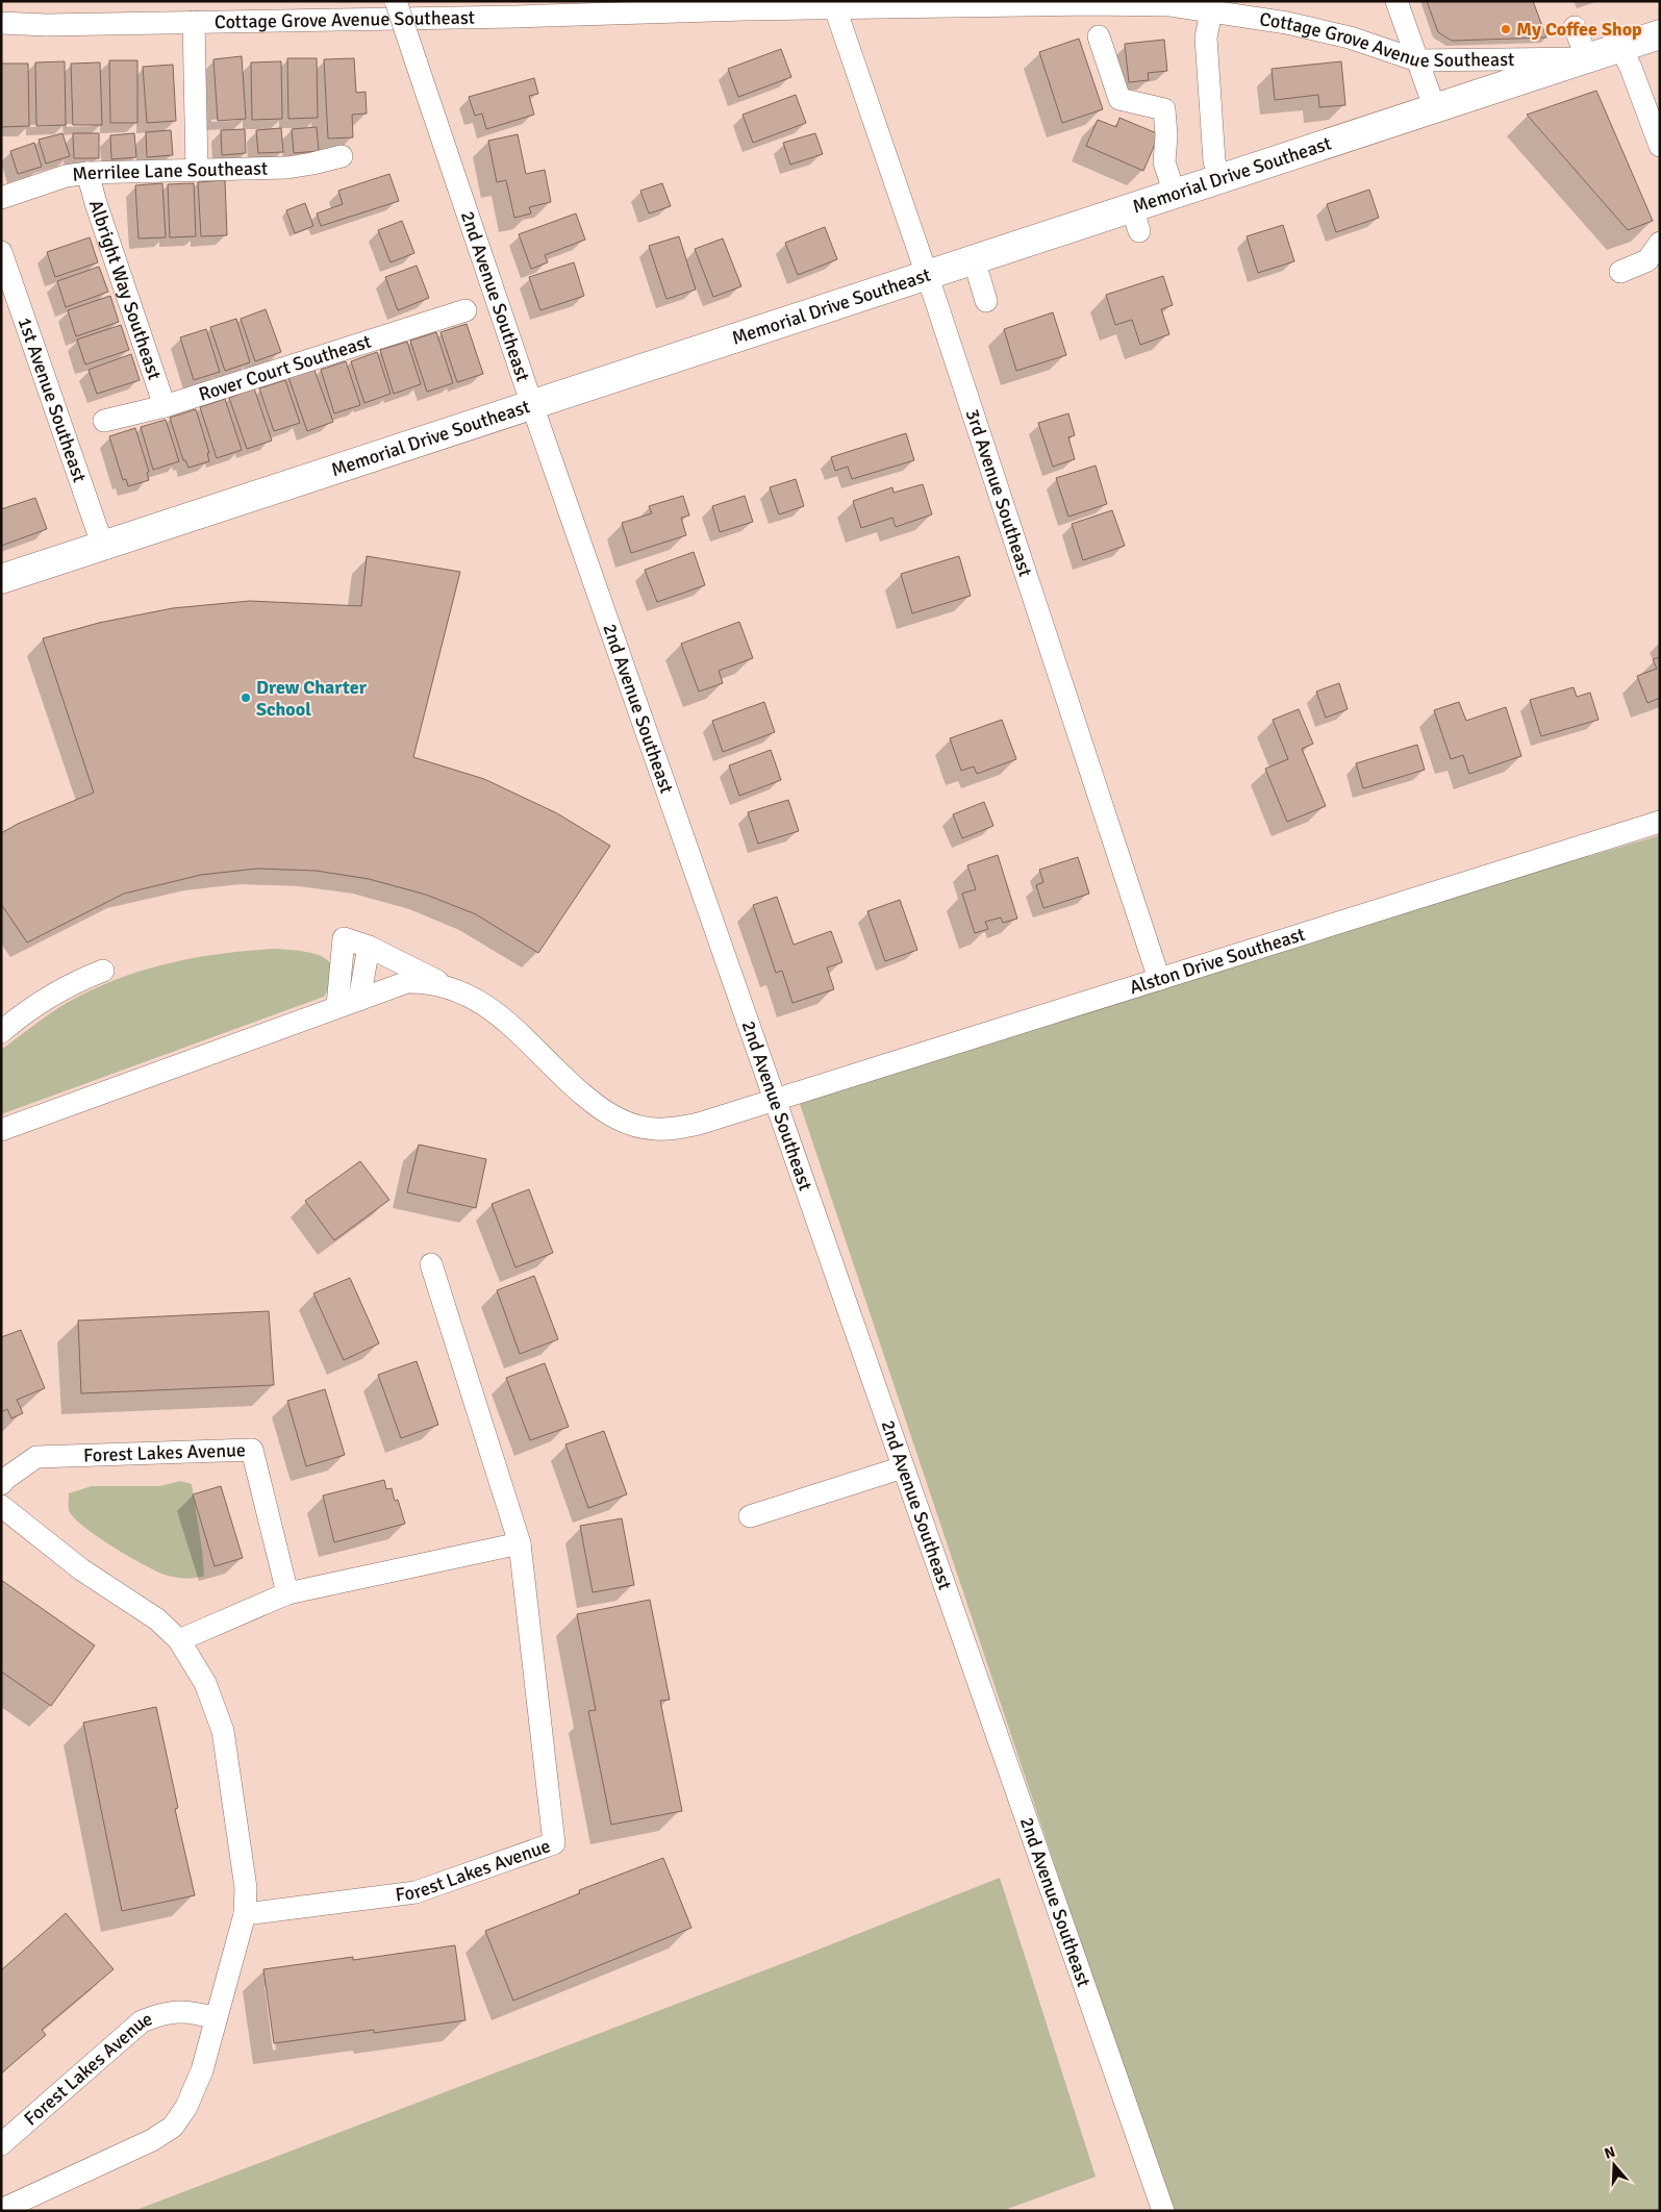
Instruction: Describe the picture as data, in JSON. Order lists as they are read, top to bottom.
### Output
{
  "streets": {
    "main road": ["Memorial Drive Southeast"],
    "street": [
      "Cottage Grove Avenue Southeast",
      "Merrilee Lane Southeast",
      "Albright Way Southeast",
      "2nd Avenue Southeast",
      "Rover Court Southeast",
      "1st Avenue Southeast",
      "3rd Avenue Southeast",
      "Alston Drive Southeast",
      "Forest Lakes Avenue"
    ]
  },
  "crossings": [
    ["Cottage Grove Avenue Southeast", "Memorial Drive Southeast"],
    ["Cottage Grove Avenue Southeast", "3rd Avenue Southeast"],
    ["Merrilee Lane Southeast", "Albright Way Southeast"],
    ["Memorial Drive Southeast", "2nd Avenue Southeast"],
    ["Memorial Drive Southeast", "1st Avenue Southeast"],
    ["Memorial Drive Southeast", "3rd Avenue Southeast"],
    ["Albright Way Southeast", "Rover Court Southeast"],
    ["2nd Avenue Southeast", "Alston Drive Southeast"],
    ["3rd Avenue Southeast", "Alston Drive Southeast"]
  ],
  "places": ["My Coffee Shop", "Drew Charter School"],
  "north": "top"
}
